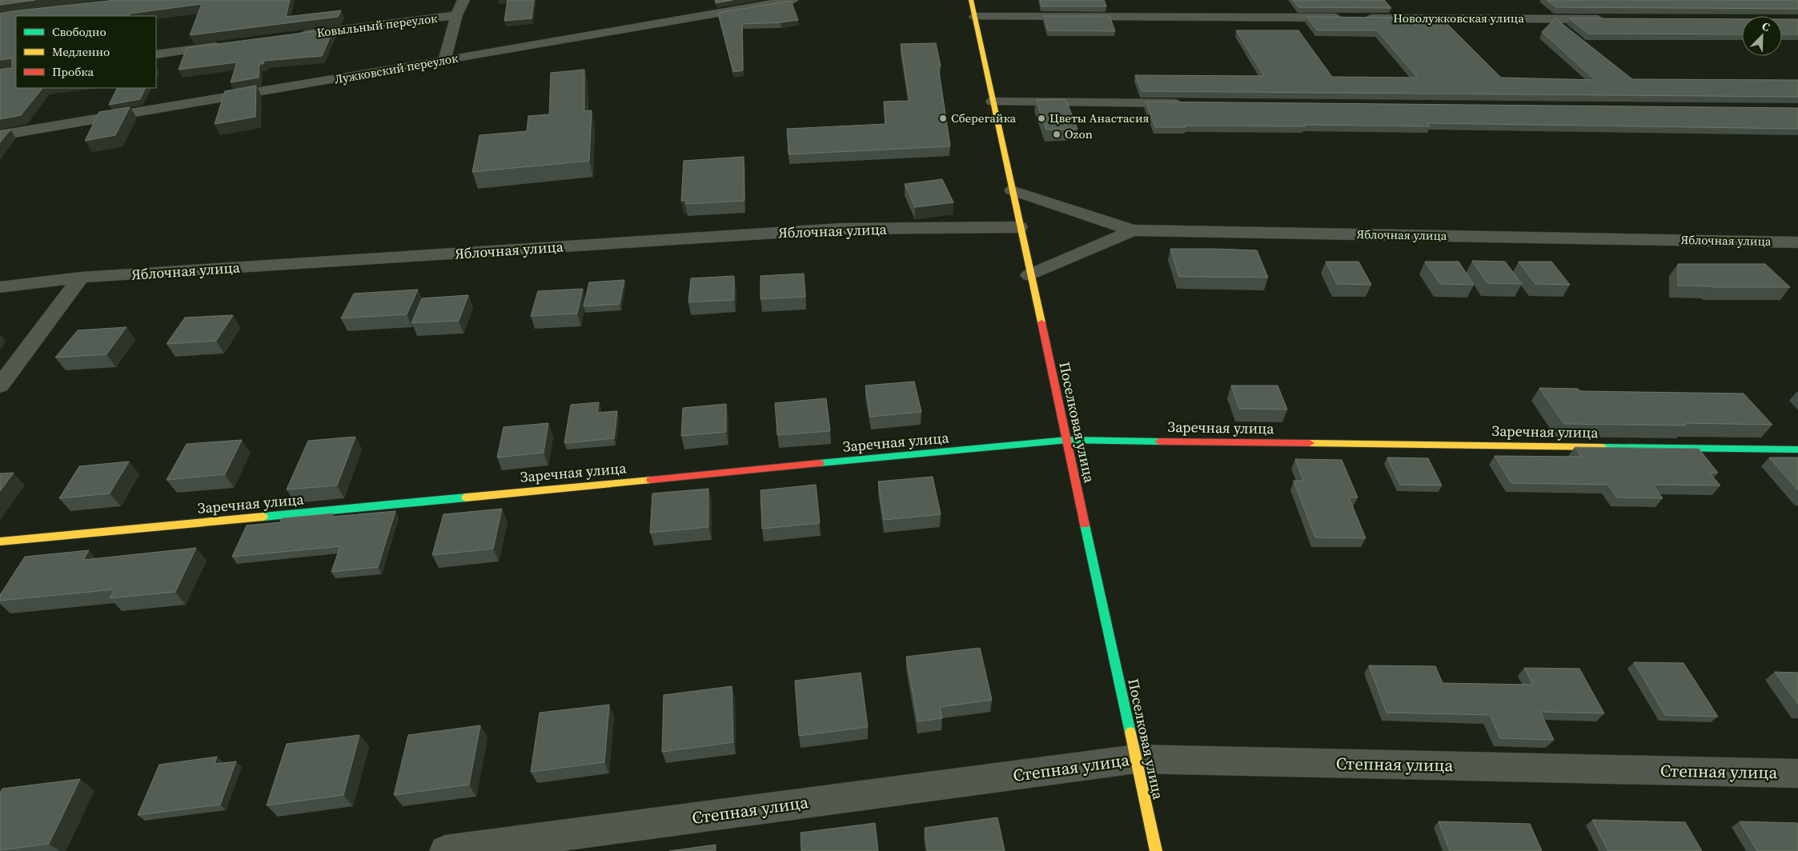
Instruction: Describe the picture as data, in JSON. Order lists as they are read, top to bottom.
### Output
{
  "streets": {
    "main road": ["Поселковая улица", "Заречная улица"],
    "street": [
      "Новолужковская улица",
      "Ковыльный переулок",
      "Лужковский переулок",
      "Яблочная улица",
      "Степная улица"
    ]
  },
  "crossings": [
    ["Новолужковская улица", "Поселковая улица"],
    ["Яблочная улица", "Поселковая улица"],
    ["Поселковая улица", "Заречная улица"],
    ["Поселковая улица", "Степная улица"]
  ],
  "places": ["Сберегайка", "Цветы Анастасия", "Ozon"],
  "legend": ["Свободно", "Медленно", "Пробка"],
  "north": "top right"
}
